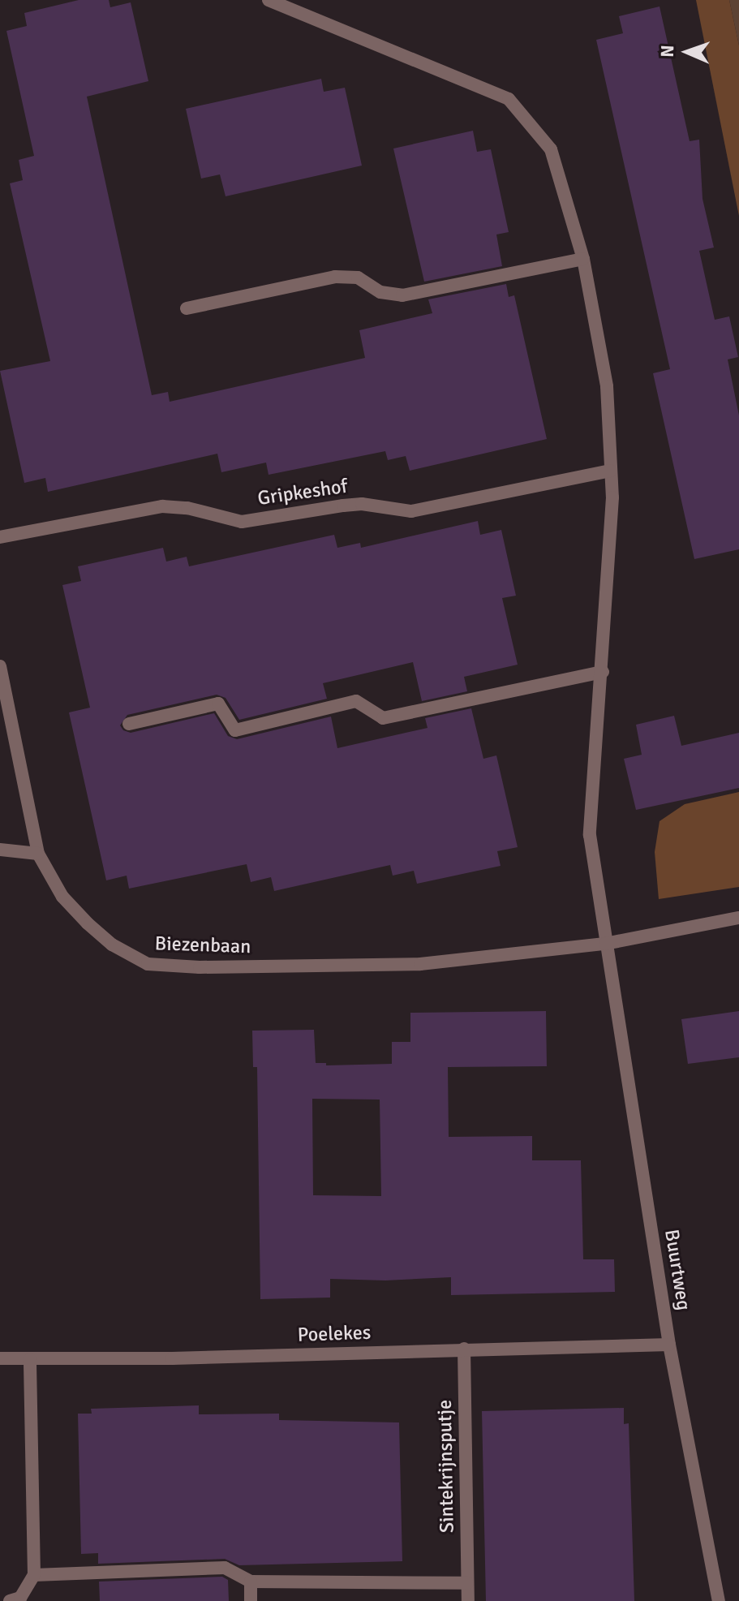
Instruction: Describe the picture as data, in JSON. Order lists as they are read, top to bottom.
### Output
{
  "streets": {
    "street": [
      "Gripkeshof",
      "Biezenbaan",
      "Buurtweg",
      "Poelekes",
      "Sintekrijnsputje"
    ]
  },
  "crossings": [
    ["Biezenbaan", "Buurtweg"],
    ["Buurtweg", "Poelekes"],
    ["Poelekes", "Sintekrijnsputje"]
  ],
  "north": "left"
}
